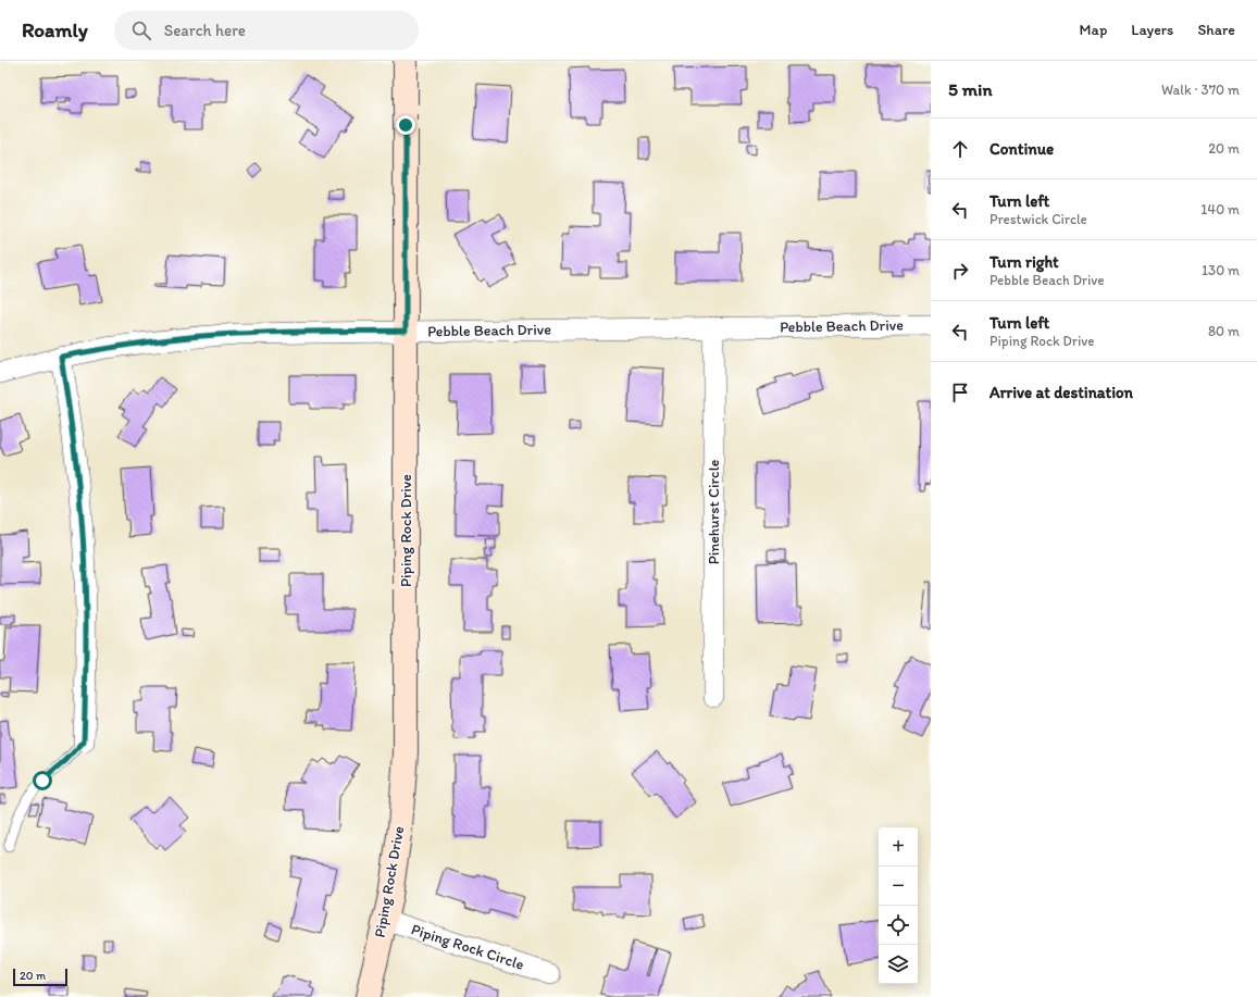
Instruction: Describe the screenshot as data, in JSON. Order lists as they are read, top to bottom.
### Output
{
  "streets": {
    "street": [
      "Pebble Beach Drive",
      "Pinehurst Circle",
      "Piping Rock Drive",
      "Piping Rock Circle"
    ]
  },
  "crossings": [
    ["Pebble Beach Drive", "Pinehurst Circle"],
    ["Pebble Beach Drive", "Piping Rock Drive"],
    ["Piping Rock Drive", "Piping Rock Circle"]
  ],
  "scale_bar": "20 m",
  "page": {
    "header": "Roamly",
    "search": "Search here",
    "nav": ["Map", "Layers", "Share"],
    "heading": ["5 min", "Walk · 370 m"],
    "list": [
      ["Continue", "20 m"],
      ["Turn left", "Prestwick Circle", "140 m"],
      ["Turn right", "Pebble Beach Drive", "130 m"],
      ["Turn left", "Piping Rock Drive", "80 m"],
      "Arrive at destination"
    ],
    "map_buttons": ["+", "−"],
    "scale": "20 m"
  }
}
